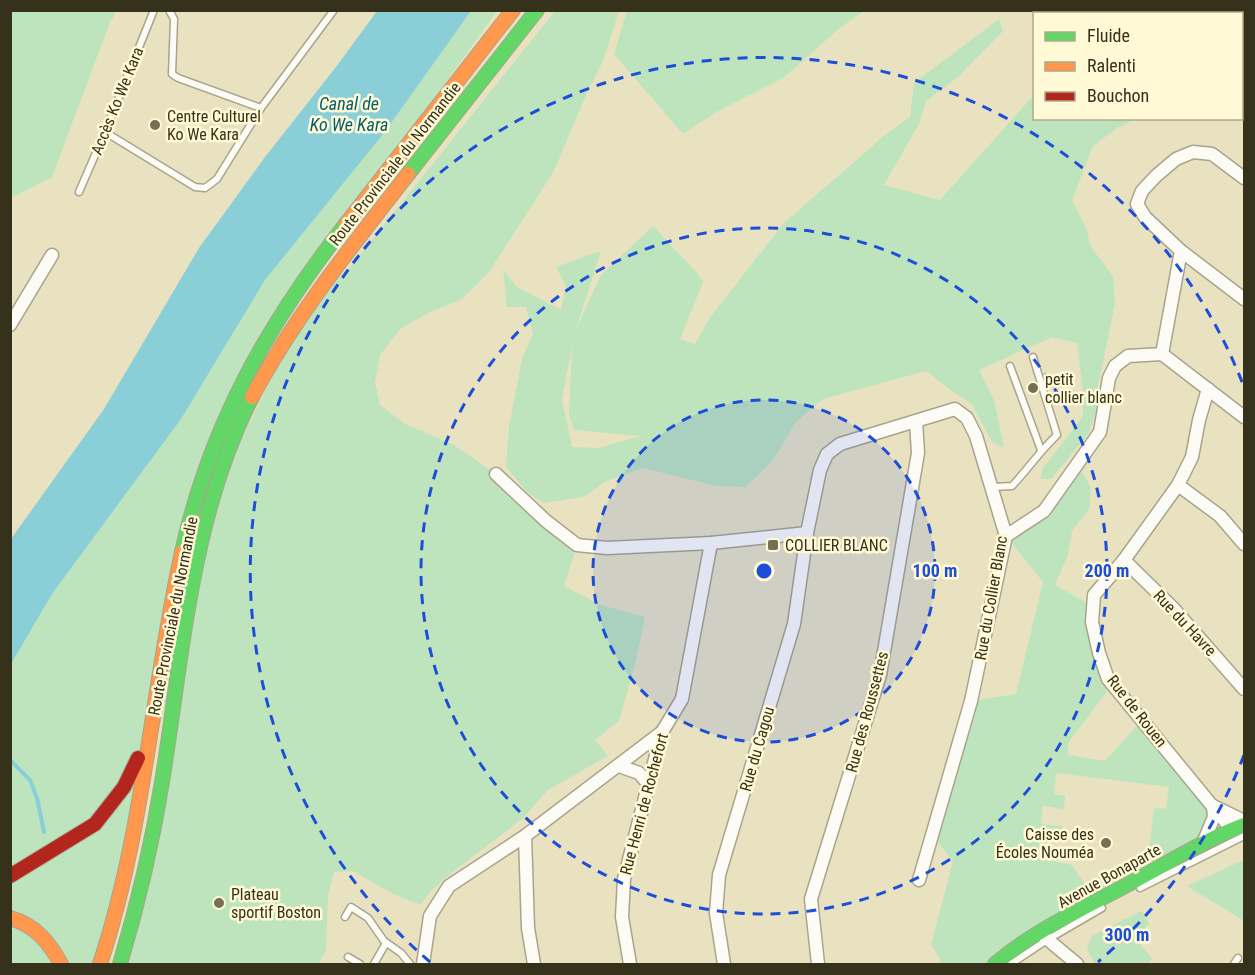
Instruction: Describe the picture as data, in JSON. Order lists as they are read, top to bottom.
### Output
{
  "streets": {
    "main road": ["Route Provinciale du Normandie", "Avenue Bonaparte"],
    "street": [
      "Rue du Collier Blanc",
      "Rue du Havre",
      "Rue de Rouen",
      "Rue des Roussettes",
      "Rue du Cagou",
      "Rue Henri de Rochefort"
    ],
    "lane": ["Accès Ko We Kara"]
  },
  "crossings": [
    ["Rue du Collier Blanc", "Rue des Roussettes"],
    ["Rue du Collier Blanc", "Rue du Cagou"],
    ["Rue du Havre", "Rue de Rouen"],
    ["Rue de Rouen", "Avenue Bonaparte"]
  ],
  "water": ["Canal de Ko We Kara"],
  "places": {
    "other": [
      "Centre Culturel Ko We Kara",
      "petit collier blanc",
      "Caisse des Écoles Nouméa",
      "Plateau sportif Boston"
    ],
    "transit": ["COLLIER BLANC"]
  },
  "legend": ["Fluide", "Ralenti", "Bouchon"],
  "rings": ["100 m", "200 m", "300 m"]
}
